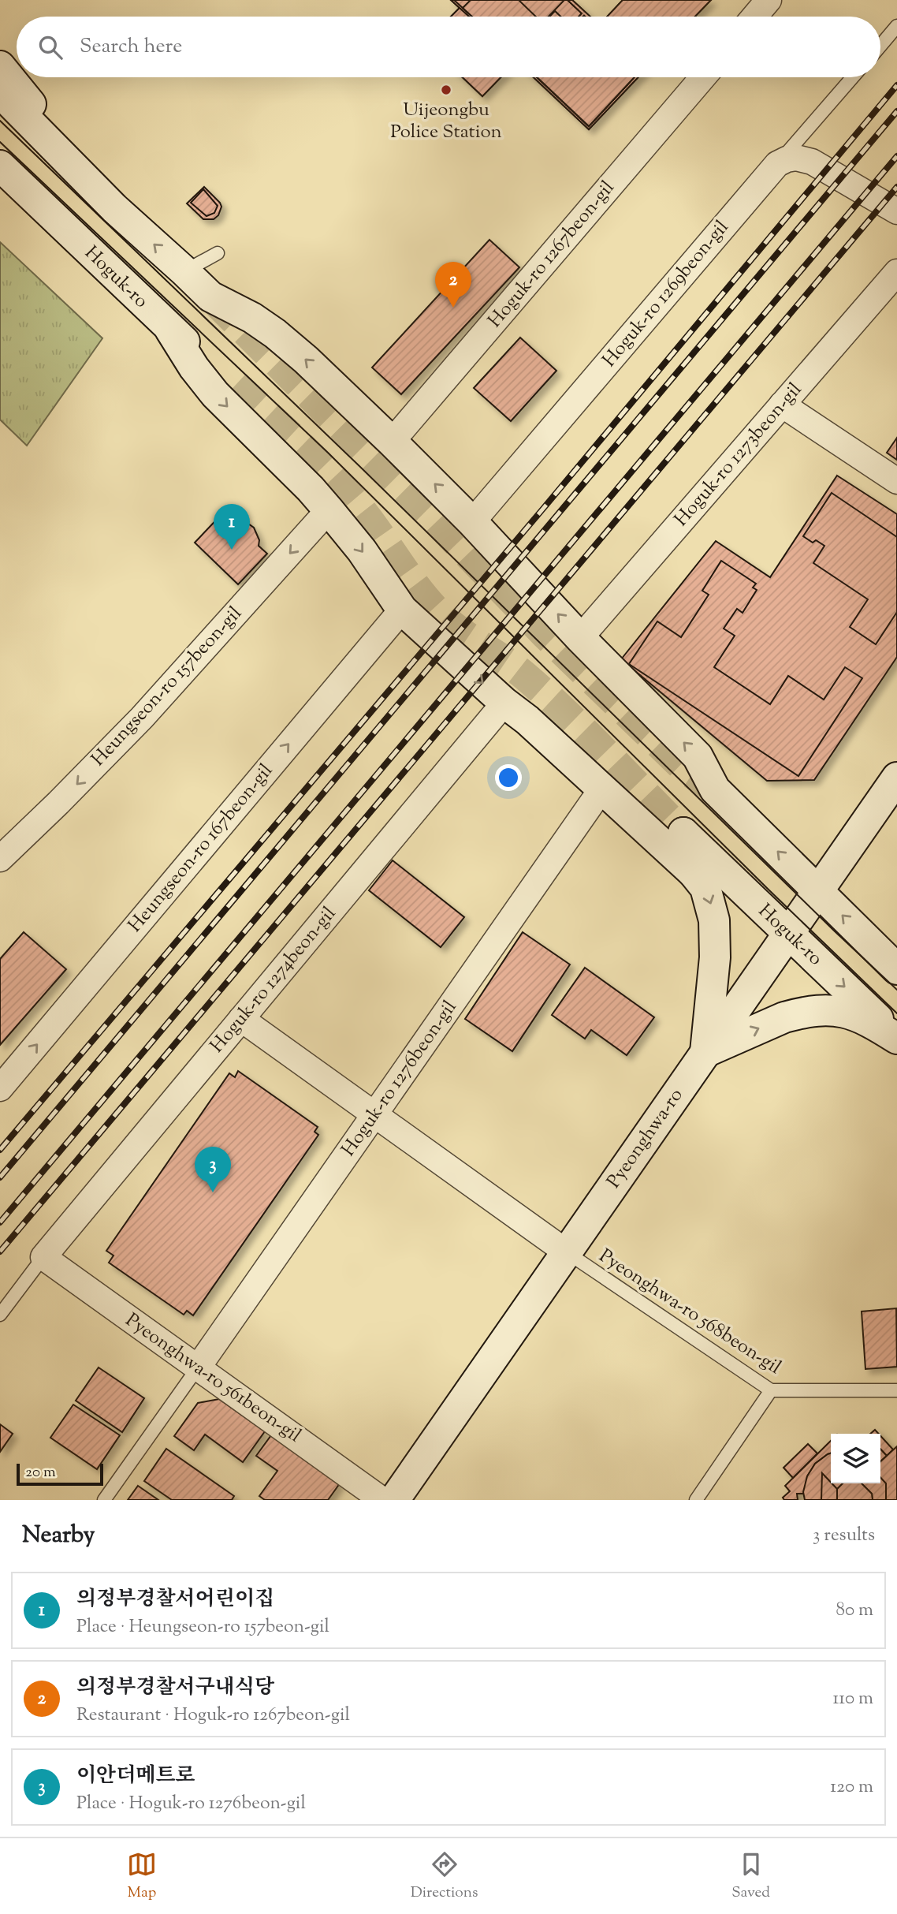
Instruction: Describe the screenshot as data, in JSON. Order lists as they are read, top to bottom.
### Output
{
  "streets": {
    "street": [
      "Hoguk-ro 1267beon-gil",
      "Hoguk-ro",
      "Hoguk-ro 1269beon-gil",
      "Hoguk-ro 1273beon-gil",
      "Heungseon-ro 157beon-gil",
      "Heungseon-ro 167beon-gil",
      "Hoguk-ro 1274beon-gil",
      "Hoguk-ro 1276beon-gil",
      "Pyeonghwa-ro",
      "Pyeonghwa-ro 561beon-gil"
    ],
    "lane": ["Pyeonghwa-ro 568beon-gil"]
  },
  "crossings": [
    ["Hoguk-ro", "Pyeonghwa-ro"],
    ["Hoguk-ro 1274beon-gil", "Pyeonghwa-ro 561beon-gil"],
    ["Hoguk-ro 1276beon-gil", "Pyeonghwa-ro 561beon-gil"],
    ["Pyeonghwa-ro", "Pyeonghwa-ro 568beon-gil"]
  ],
  "one_way": ["Heungseon-ro 157beon-gil", "Heungseon-ro 167beon-gil"],
  "places": ["Uijeongbu Police Station"],
  "scale_bar": "20 m",
  "page": {
    "search": "Search here",
    "pins": ["2", "1", "3"],
    "scale": "20 m",
    "heading": ["Nearby", "3 results"],
    "list": [
      {
        "mark": "1",
        "name": "의정부경찰서어린이집",
        "note": "Place · Heungseon-ro 157beon-gil",
        "value": "80 m"
      },
      {
        "mark": "2",
        "name": "의정부경찰서구내식당",
        "note": "Restaurant · Hoguk-ro 1267beon-gil",
        "value": "110 m"
      },
      {
        "mark": "3",
        "name": "이안더메트로",
        "note": "Place · Hoguk-ro 1276beon-gil",
        "value": "120 m"
      }
    ],
    "nav": ["Map", "Directions", "Saved"]
  }
}
